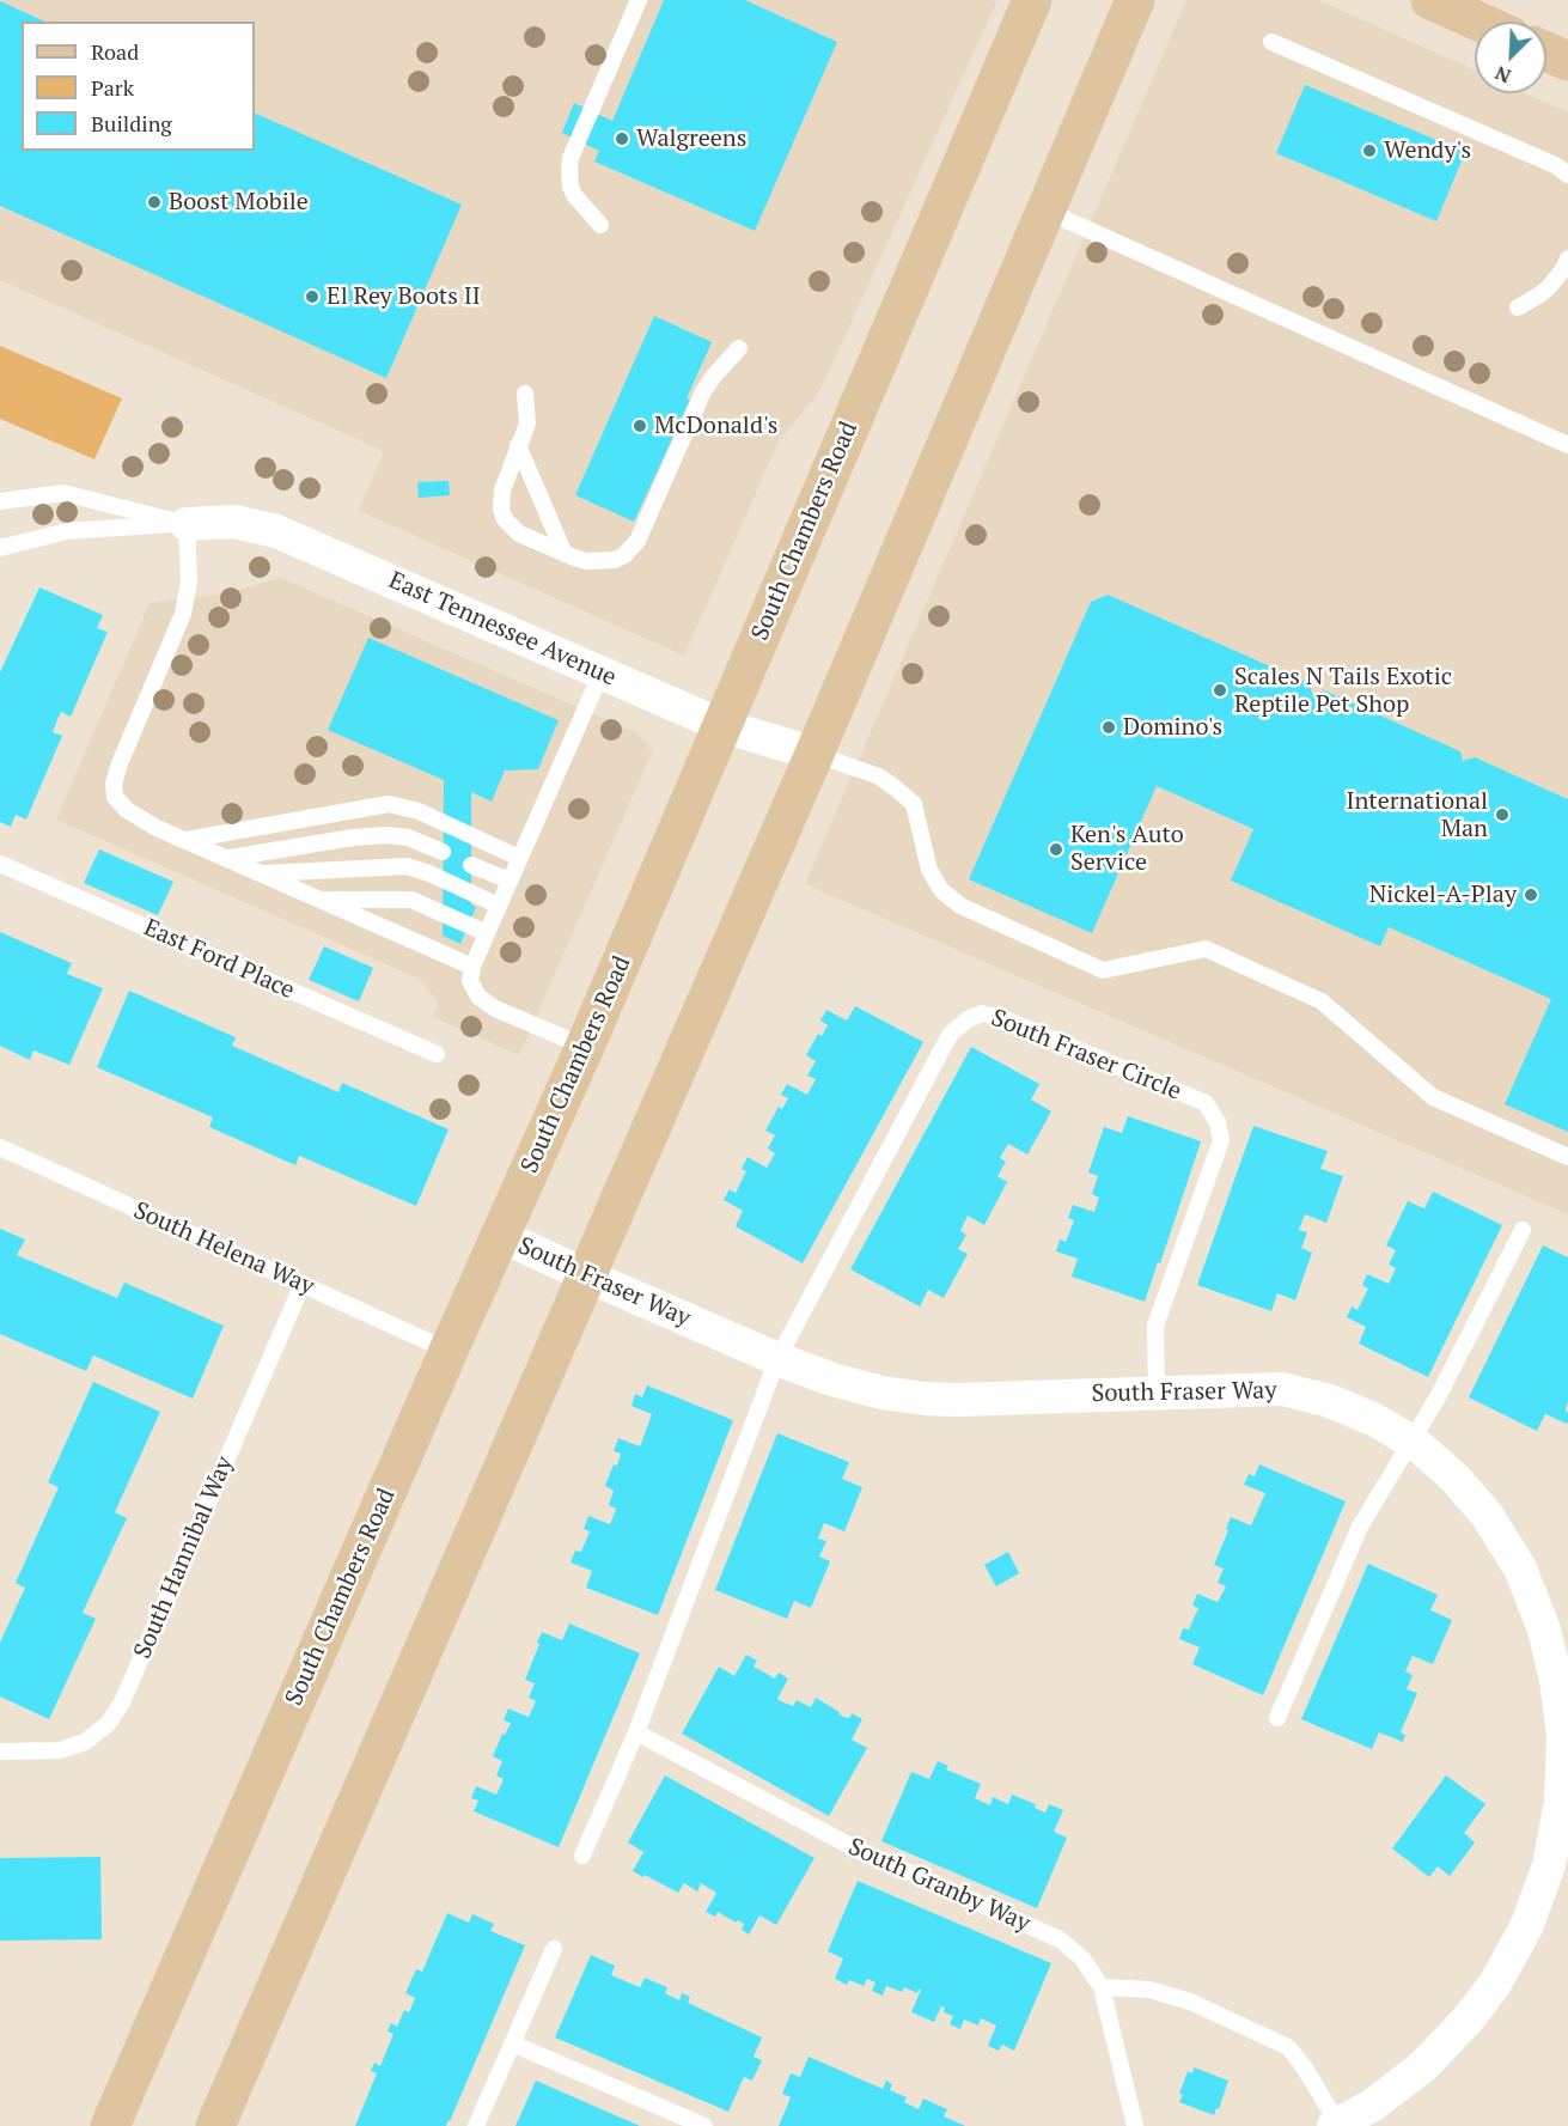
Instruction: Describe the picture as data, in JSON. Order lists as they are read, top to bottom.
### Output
{
  "streets": {
    "main road": ["South Chambers Road"],
    "street": ["East Tennessee Avenue", "South Fraser Way"],
    "lane": [
      "East Ford Place",
      "South Fraser Circle",
      "South Helena Way",
      "South Hannibal Way",
      "South Granby Way"
    ]
  },
  "crossings": [
    ["South Chambers Road", "East Tennessee Avenue"],
    ["South Chambers Road", "South Helena Way"],
    ["South Chambers Road", "South Fraser Way"],
    ["South Fraser Circle", "South Fraser Way"],
    ["South Helena Way", "South Hannibal Way"]
  ],
  "places": [
    "Walgreens",
    "Wendy's",
    "Boost Mobile",
    "El Rey Boots II",
    "McDonald's",
    "Scales N Tails Exotic Reptile Pet Shop",
    "Domino's",
    "International Man",
    "Ken's Auto Service",
    "Nickel-A-Play"
  ],
  "legend": ["Road", "Park", "Building"],
  "north": "bottom left"
}
